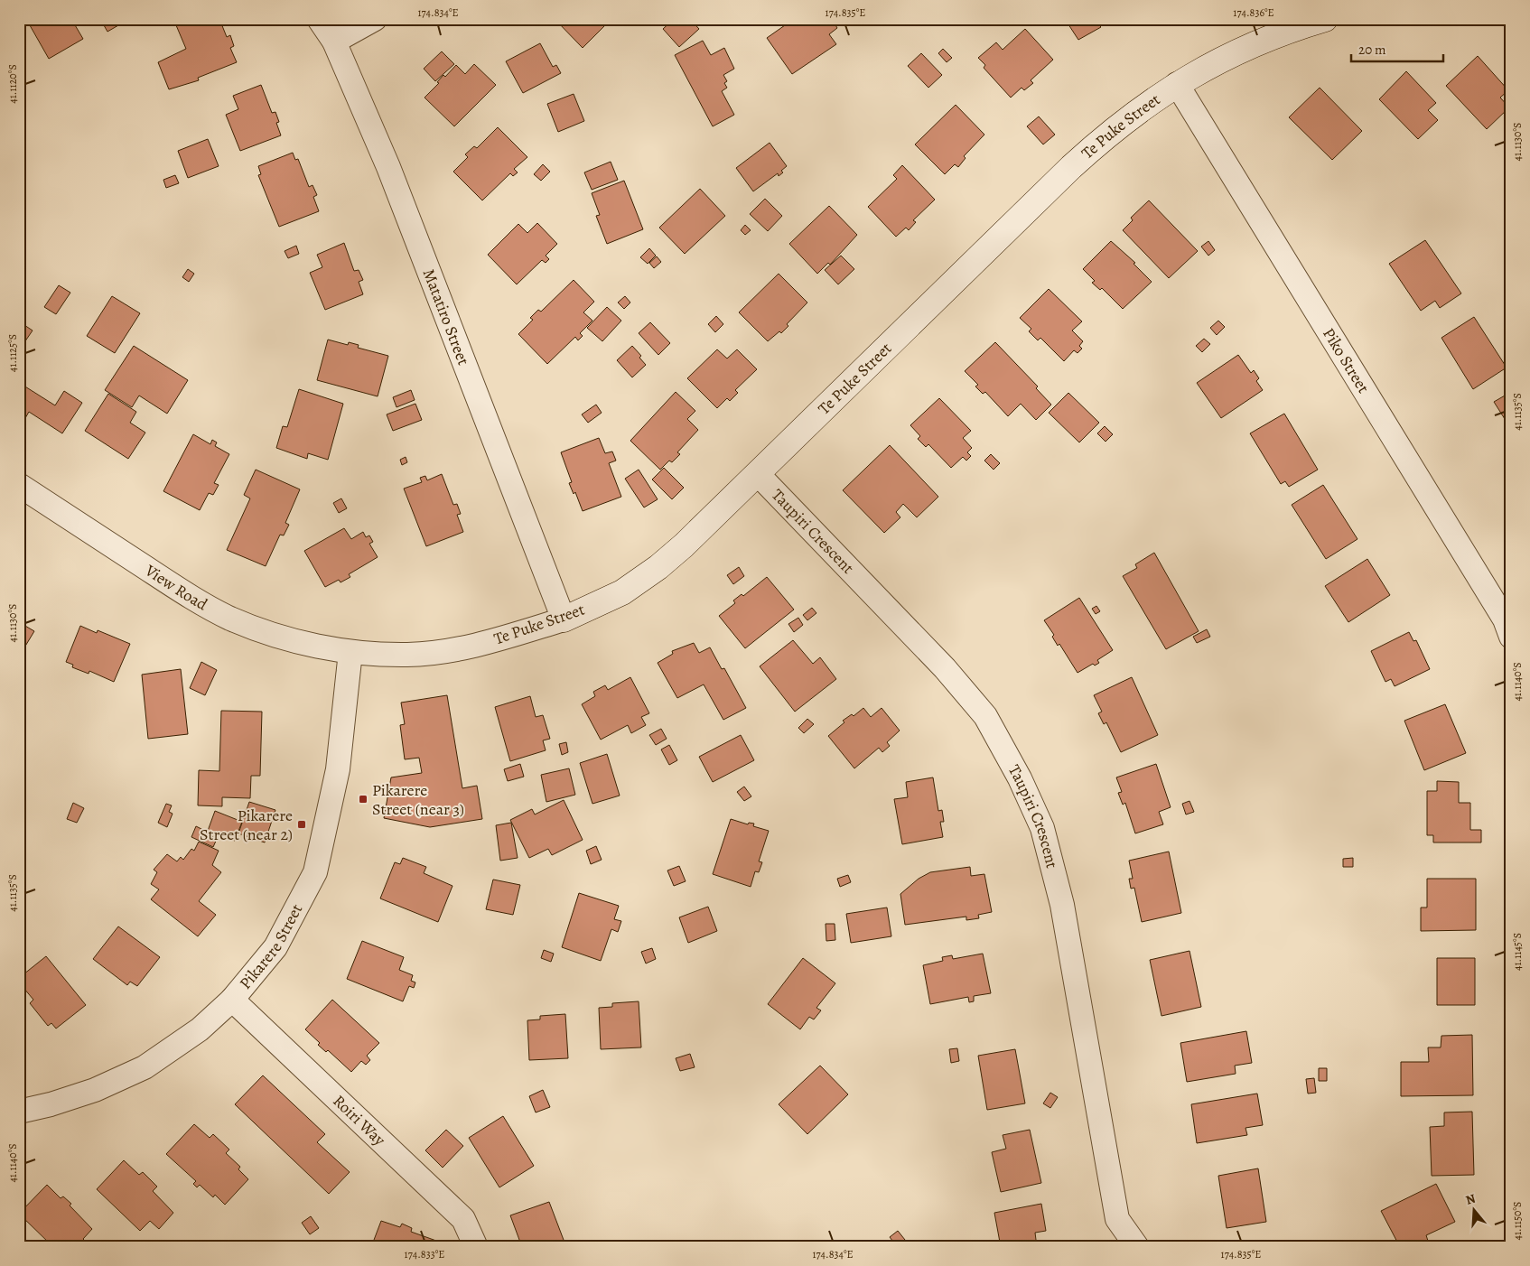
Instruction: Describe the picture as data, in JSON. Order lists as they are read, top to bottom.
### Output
{
  "streets": {
    "street": [
      "Te Puke Street",
      "Matatiro Street",
      "Piko Street",
      "Taupiri Crescent",
      "View Road",
      "Pikarere Street",
      "Roiri Way"
    ]
  },
  "crossings": [
    ["Te Puke Street", "Matatiro Street"],
    ["Te Puke Street", "Piko Street"],
    ["Te Puke Street", "Taupiri Crescent"],
    ["Te Puke Street", "View Road"],
    ["Te Puke Street", "Pikarere Street"],
    ["View Road", "Pikarere Street"],
    ["Pikarere Street", "Roiri Way"]
  ],
  "places": {
    "transit": ["Pikarere Street (near 3)", "Pikarere Street (near 2)"]
  },
  "scale_bar": "20 m",
  "north": "top",
  "coordinates": [
    "174.834°E",
    "174.835°E",
    "174.836°E",
    "41.1120°S",
    "41.1130°S",
    "41.1125°S",
    "41.1135°S",
    "41.1140°S",
    "41.1145°S",
    "41.1150°S",
    "174.833°E"
  ]
}
